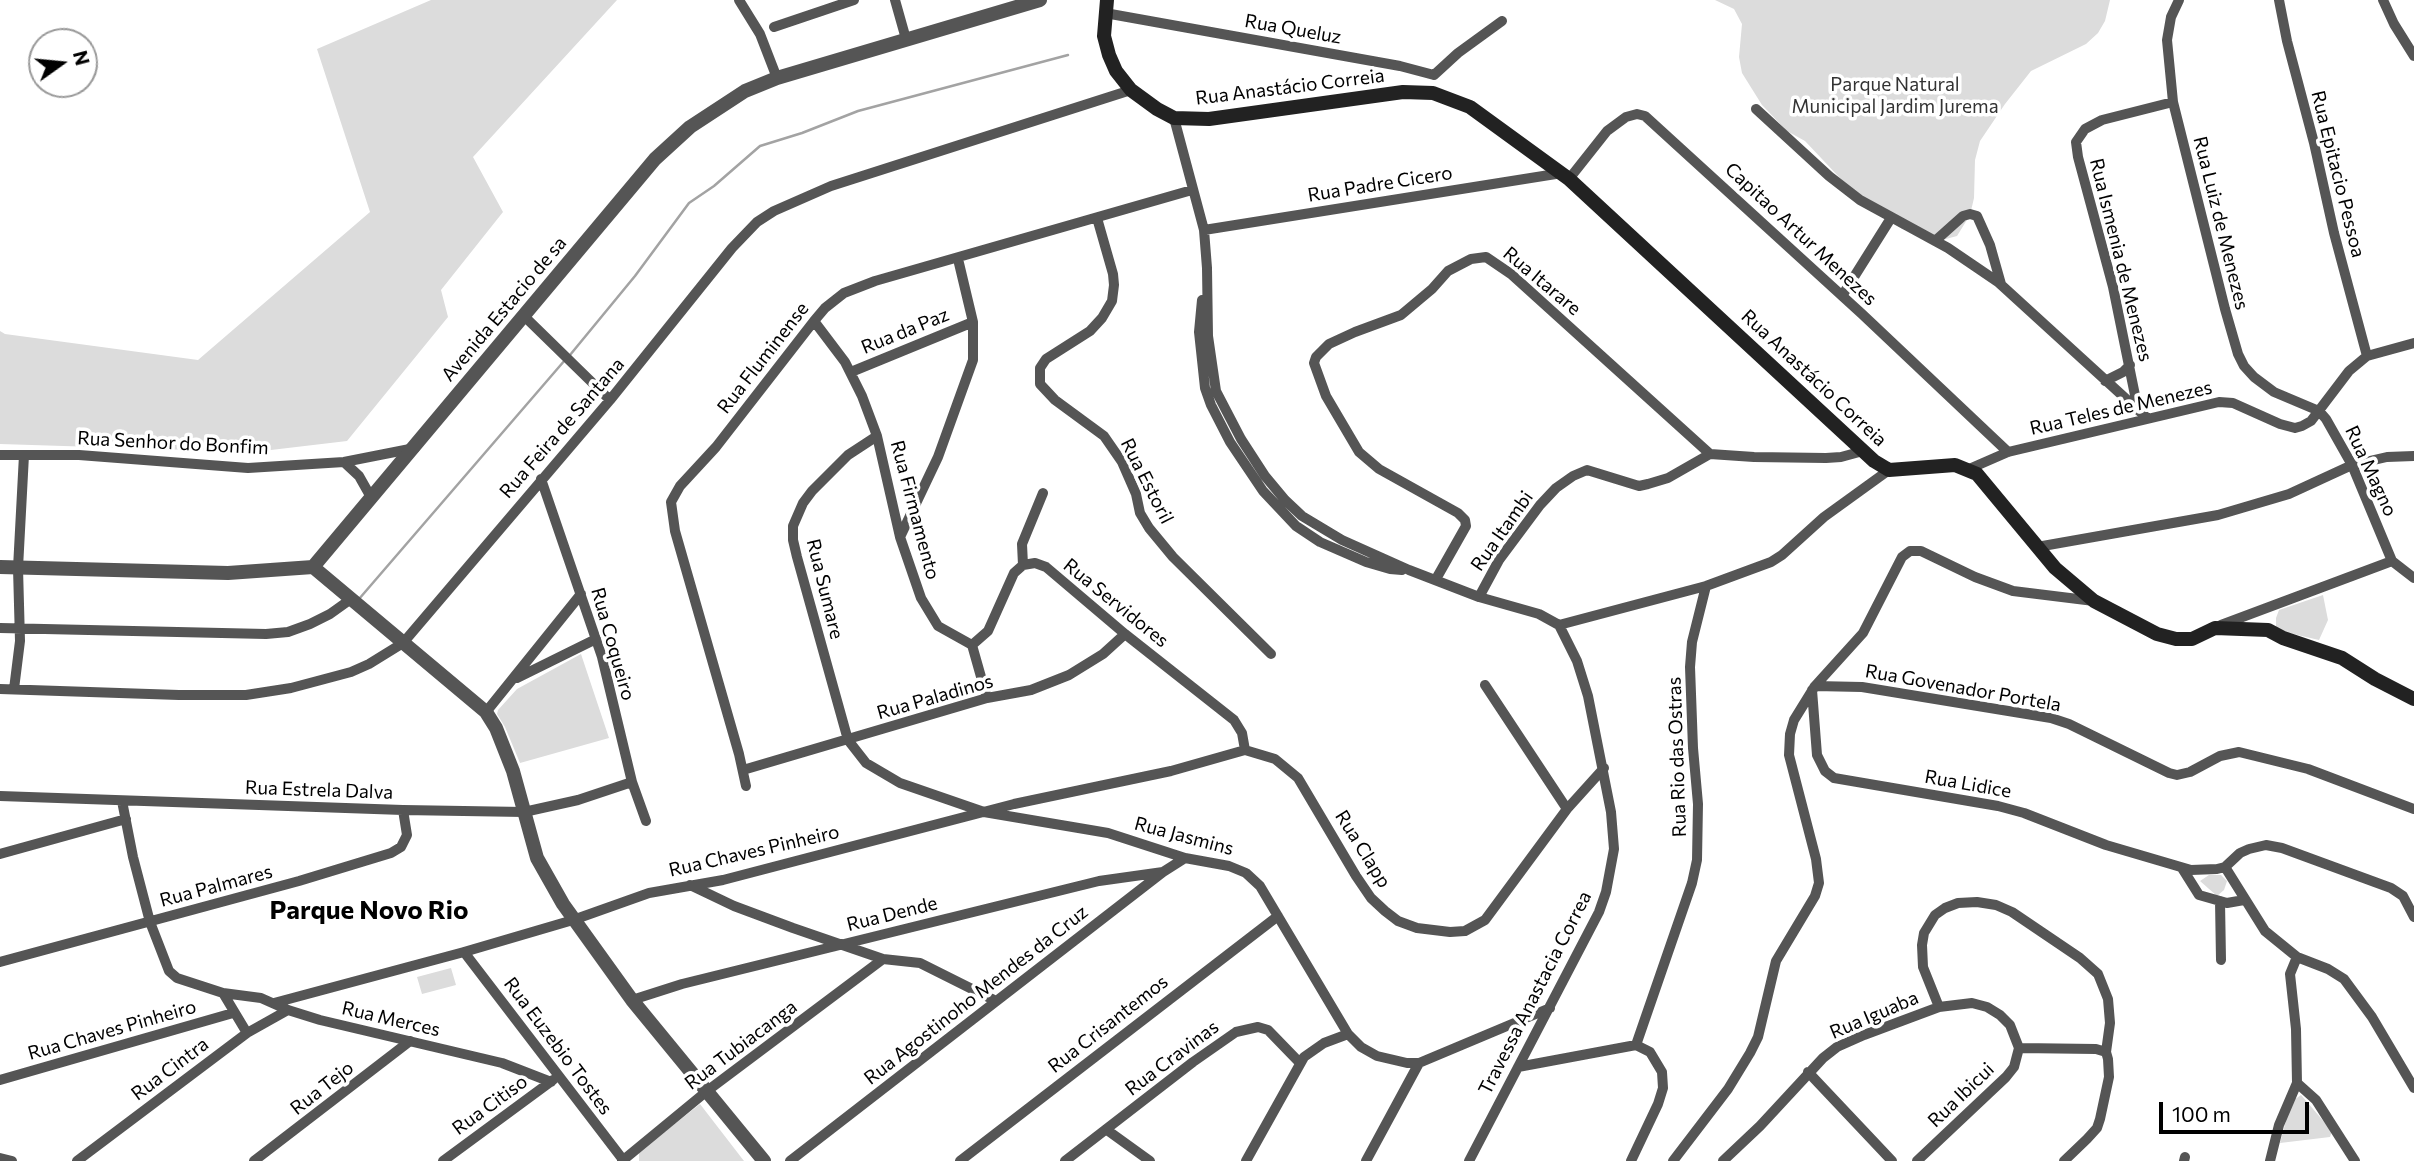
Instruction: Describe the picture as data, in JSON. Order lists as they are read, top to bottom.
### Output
{
  "streets": {
    "main road": ["Rua Anastácio Correia"],
    "street": [
      "Rua Queluz",
      "Rua Epitacio Pessoa",
      "Rua Padre Cicero",
      "Rua Luiz de Menezes",
      "Capitao Artur Menezes",
      "Rua Ismenia de Menezes",
      "Rua Itarare",
      "Avenida Estacio de sa",
      "Rua da Paz",
      "Rua Fluminense",
      "Rua Teles de Menezes",
      "Rua Feira de Santana",
      "Rua Senhor do Bonfim",
      "Rua Magno",
      "Rua Estoril",
      "Rua Firmamento",
      "Rua Itambi",
      "Rua Sumare",
      "Rua Servidores",
      "Rua Coqueiro",
      "Rua Govenador Portela",
      "Rua Paladinos",
      "Rua Rio das Ostras",
      "Rua Lidice",
      "Rua Estrela Dalva",
      "Rua Jasmins",
      "Rua Clapp",
      "Rua Chaves Pinheiro",
      "Rua Palmares",
      "Rua Dende",
      "Travessa Anastacia Correa",
      "Rua Agostinoho Mendes da Cruz",
      "Rua Iguaba",
      "Rua Merces",
      "Rua Crisantemos",
      "Rua Tubiacanga",
      "Rua Euzebio Tostes",
      "Rua Cravinas",
      "Rua Cintra",
      "Rua Tejo",
      "Rua Ibicui",
      "Rua Citiso"
    ]
  },
  "crossings": [
    ["Rua Queluz", "Rua Anastácio Correia"],
    ["Rua Anastácio Correia", "Rua Padre Cicero"],
    ["Rua Anastácio Correia", "Capitao Artur Menezes"],
    ["Rua Anastácio Correia", "Rua Teles de Menezes"],
    ["Rua Anastácio Correia", "Rua Feira de Santana"],
    ["Rua Epitacio Pessoa", "Rua Teles de Menezes"],
    ["Rua Padre Cicero", "Capitao Artur Menezes"],
    ["Rua Luiz de Menezes", "Rua Ismenia de Menezes"],
    ["Rua Luiz de Menezes", "Rua Teles de Menezes"],
    ["Rua Luiz de Menezes", "Rua Magno"],
    ["Capitao Artur Menezes", "Rua Teles de Menezes"],
    ["Rua Itarare", "Rua Itambi"],
    ["Avenida Estacio de sa", "Rua Senhor do Bonfim"],
    ["Rua da Paz", "Rua Firmamento"],
    ["Rua Fluminense", "Rua Estoril"],
    ["Rua Fluminense", "Rua Firmamento"],
    ["Rua Fluminense", "Rua Paladinos"],
    ["Rua Teles de Menezes", "Rua Magno"],
    ["Rua Feira de Santana", "Rua Coqueiro"],
    ["Rua Firmamento", "Rua Sumare"],
    ["Rua Sumare", "Rua Paladinos"],
    ["Rua Sumare", "Rua Jasmins"],
    ["Rua Servidores", "Rua Paladinos"],
    ["Rua Servidores", "Rua Clapp"],
    ["Rua Servidores", "Rua Chaves Pinheiro"],
    ["Rua Coqueiro", "Rua Estrela Dalva"],
    ["Rua Govenador Portela", "Rua Lidice"],
    ["Rua Paladinos", "Rua Jasmins"],
    ["Rua Estrela Dalva", "Rua Palmares"],
    ["Rua Estrela Dalva", "Rua Merces"],
    ["Rua Jasmins", "Rua Chaves Pinheiro"],
    ["Rua Jasmins", "Rua Agostinoho Mendes da Cruz"],
    ["Rua Jasmins", "Rua Crisantemos"],
    ["Rua Clapp", "Rua Chaves Pinheiro"],
    ["Rua Clapp", "Travessa Anastacia Correa"],
    ["Rua Chaves Pinheiro", "Rua Merces"],
    ["Rua Chaves Pinheiro", "Rua Euzebio Tostes"],
    ["Rua Palmares", "Rua Merces"],
    ["Rua Dende", "Rua Agostinoho Mendes da Cruz"],
    ["Rua Iguaba", "Rua Ibicui"],
    ["Rua Merces", "Rua Euzebio Tostes"],
    ["Rua Merces", "Rua Cintra"],
    ["Rua Merces", "Rua Tejo"],
    ["Rua Merces", "Rua Citiso"],
    ["Rua Tubiacanga", "Rua Euzebio Tostes"],
    ["Rua Euzebio Tostes", "Rua Citiso"]
  ],
  "districts": ["Parque Novo Rio"],
  "parks": ["Parque Natural Municipal Jardim Jurema"],
  "scale_bar": "100 m",
  "north": "right"
}
